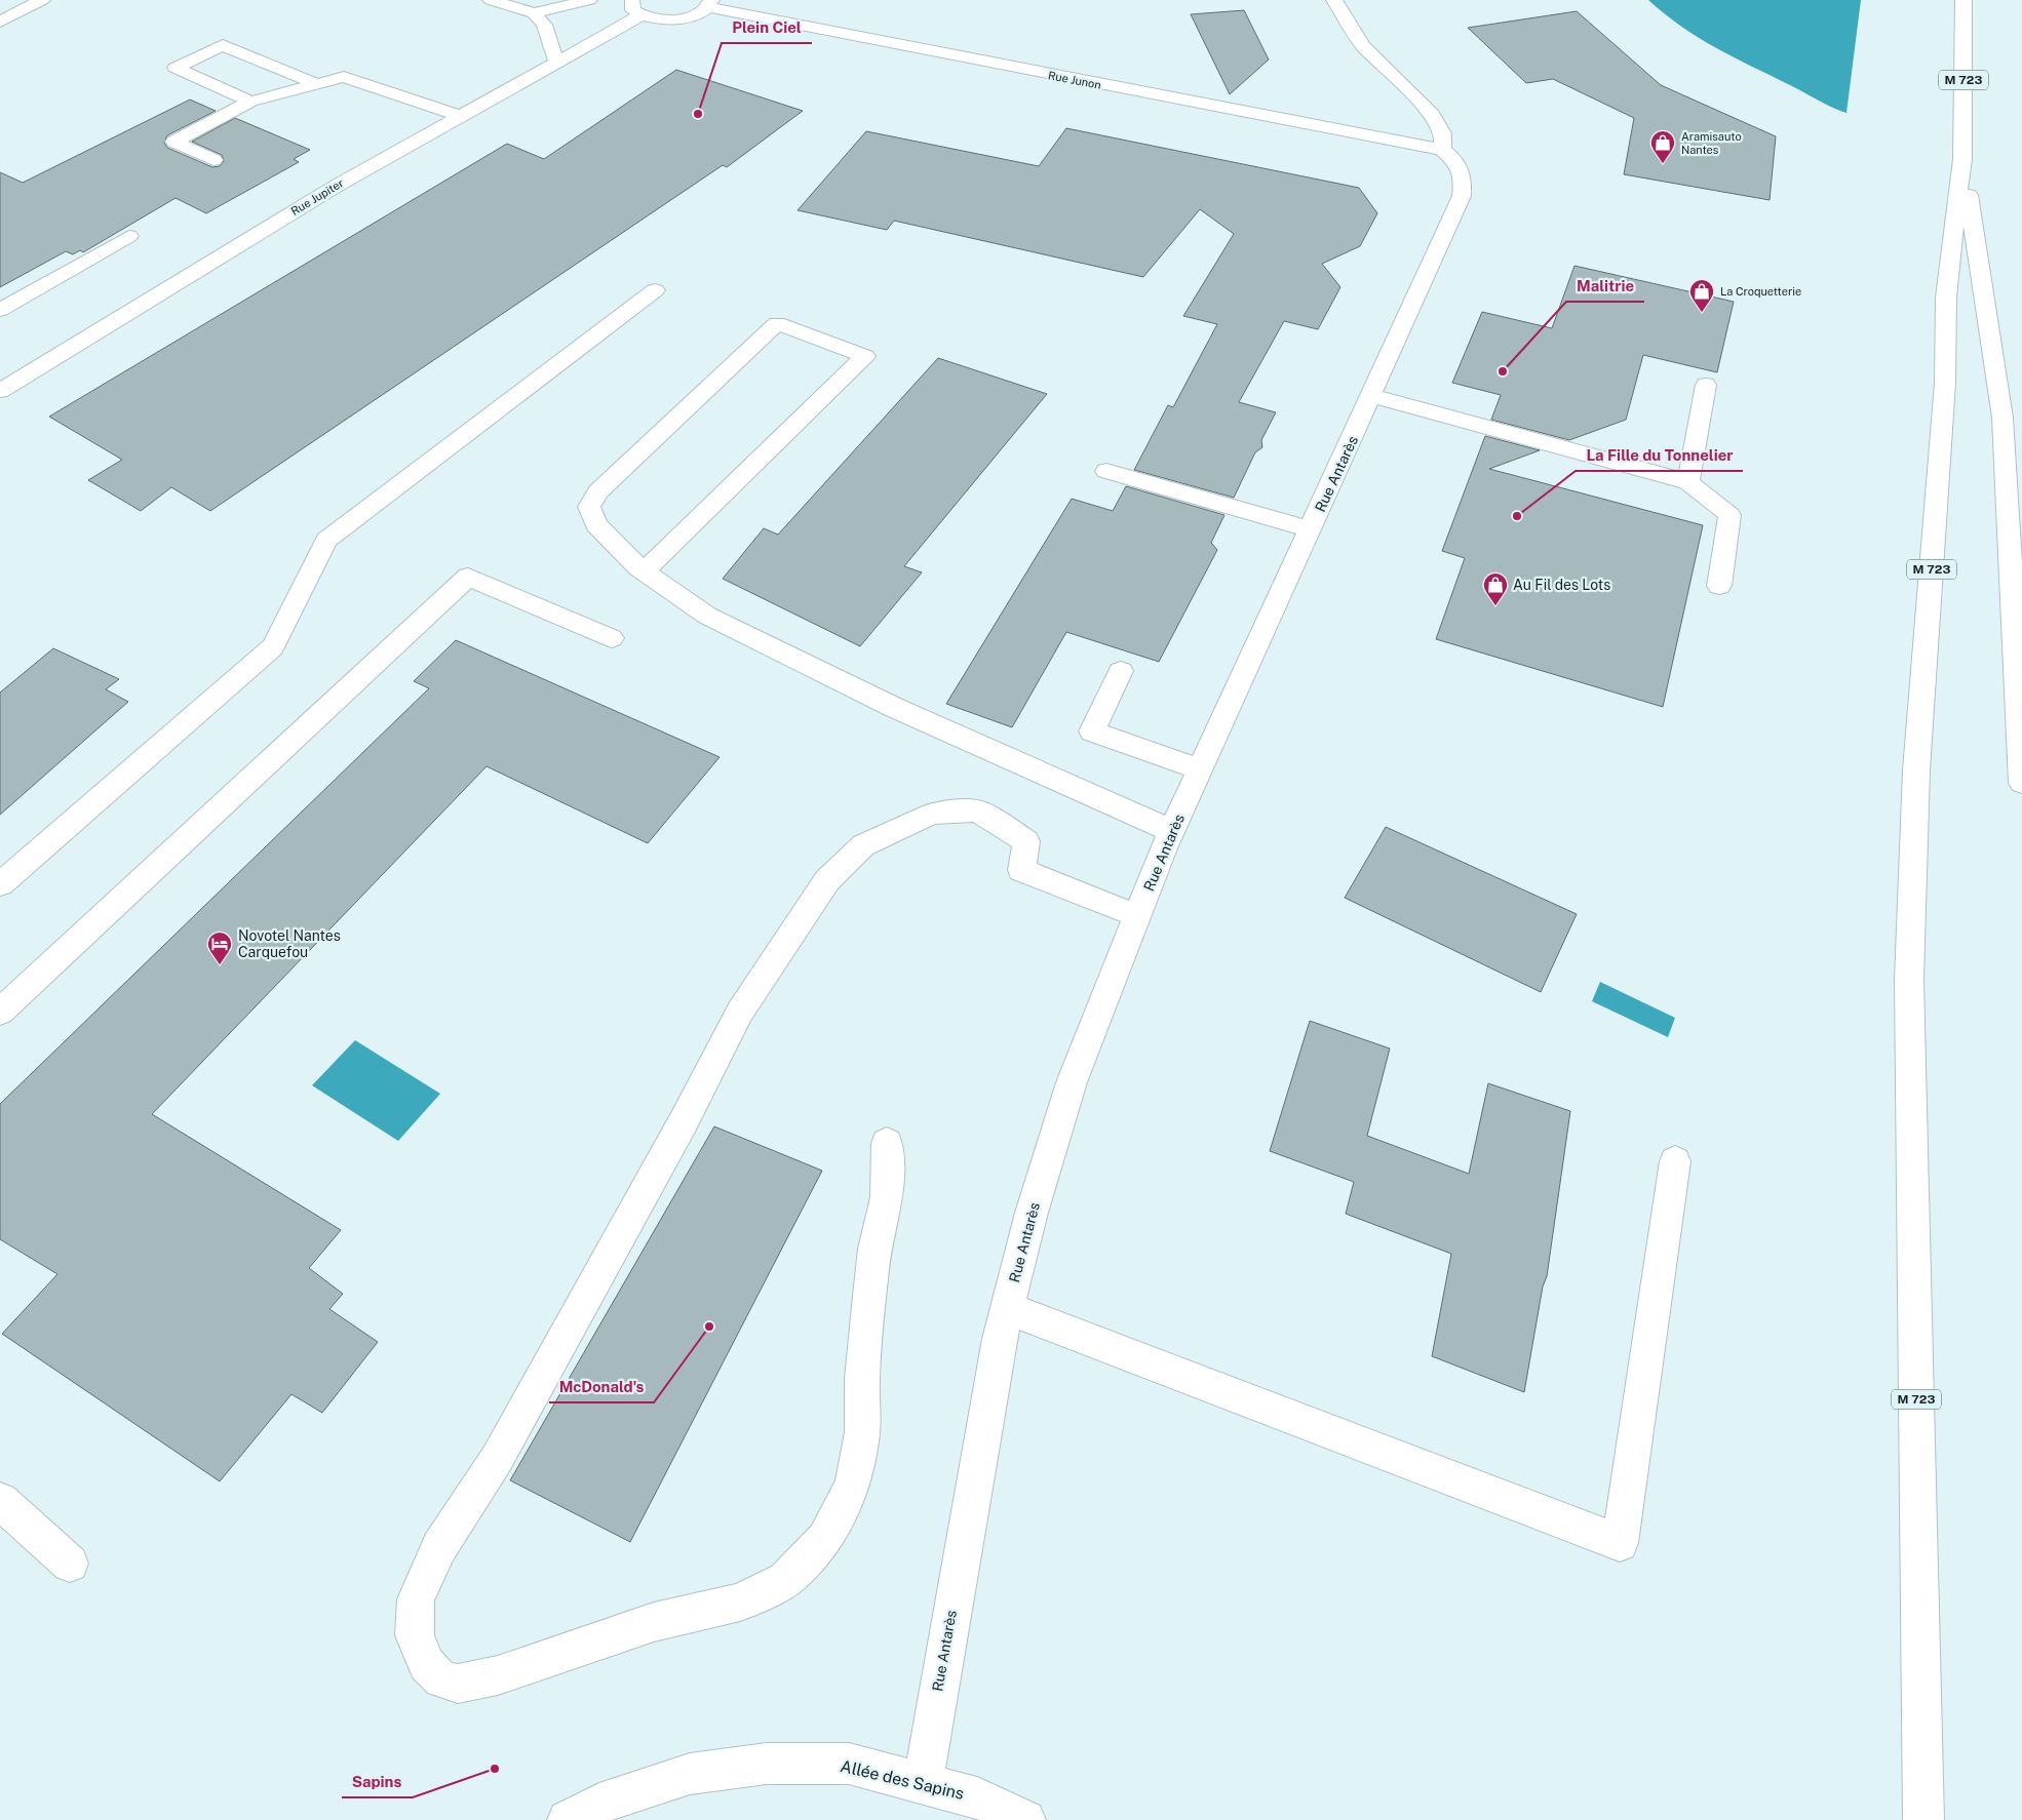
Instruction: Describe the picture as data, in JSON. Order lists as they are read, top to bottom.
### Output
{
  "streets": {
    "street": [
      "Rue Junon",
      "M 723",
      "Rue Jupiter",
      "Rue Antarès",
      "Allée des Sapins"
    ]
  },
  "crossings": [
    ["Rue Junon", "Rue Antarès"],
    ["Rue Antarès", "Allée des Sapins"]
  ],
  "places": {
    "other": [
      "Plein Ciel",
      "Malitrie",
      "La Fille du Tonnelier",
      "McDonald's",
      "Sapins"
    ],
    "shop": ["Aramisauto Nantes", "La Croquetterie", "Au Fil des Lots"],
    "hotel": ["Novotel Nantes Carquefou"]
  }
}
